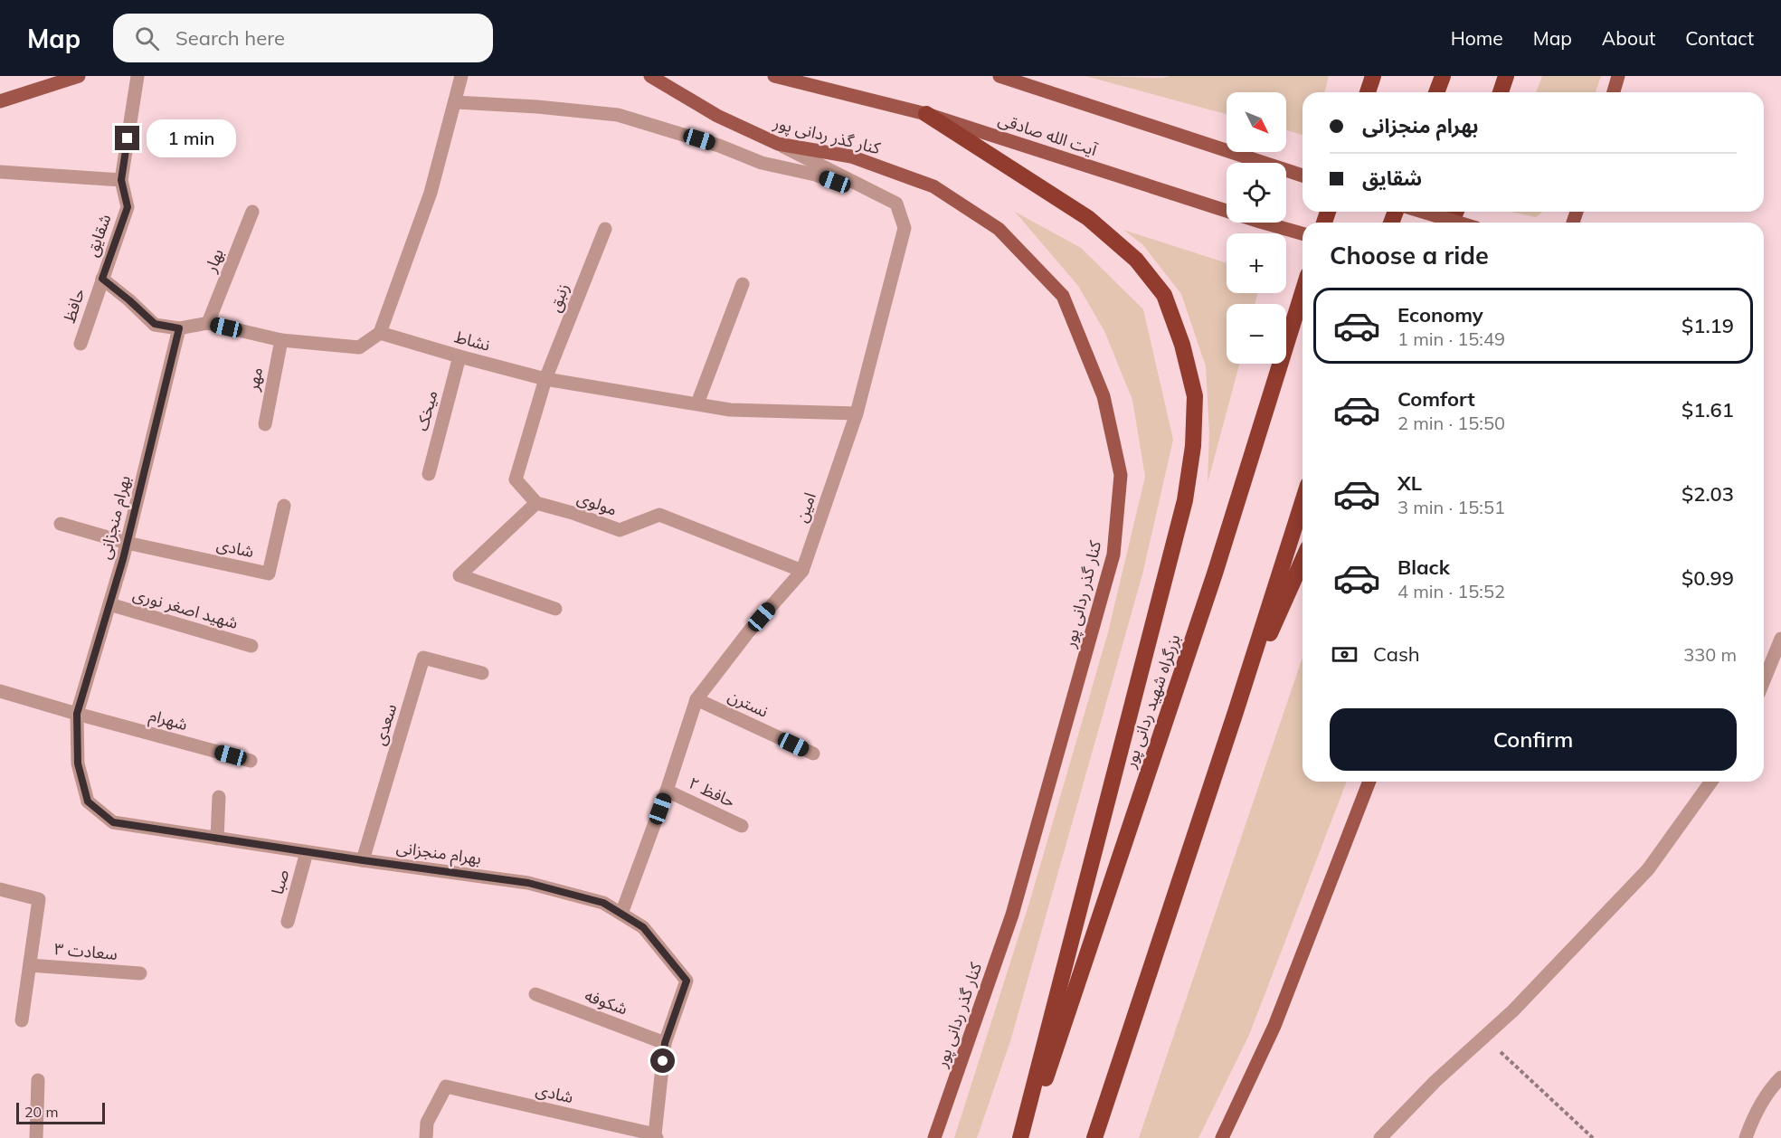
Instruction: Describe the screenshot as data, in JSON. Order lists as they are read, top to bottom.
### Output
{
  "streets": {
    "highway": ["بزرگراه شهید ردانی پور"],
    "main road": ["آیت الله صادقی", "کنار گذر ردانی پور"],
    "street": [
      "شقایق",
      "بهار",
      "زنبق",
      "حافظ",
      "نشاط",
      "مهر",
      "میخک",
      "مولوی",
      "امین",
      "بهرام منجزانی",
      "شادی",
      "شهید اصغر نوری",
      "نسترن",
      "شهرام",
      "سعدی",
      "حافظ ۲",
      "صبا",
      "سعادت ۳",
      "شکوفه"
    ]
  },
  "crossings": [
    ["شقایق", "حافظ"],
    ["زنبق", "نشاط"],
    ["نشاط", "میخک"],
    ["نشاط", "امین"],
    ["مولوی", "امین"],
    ["امین", "بهرام منجزانی"],
    ["امین", "نسترن"],
    ["امین", "حافظ ۲"],
    ["بهرام منجزانی", "شادی"],
    ["بهرام منجزانی", "شهید اصغر نوری"],
    ["بهرام منجزانی", "شهرام"],
    ["بهرام منجزانی", "سعدی"],
    ["بهرام منجزانی", "صبا"],
    ["بهرام منجزانی", "شکوفه"]
  ],
  "scale_bar": "20 m",
  "north": "bottom right",
  "page": {
    "header": "Map",
    "search": "Search here",
    "nav": [
      "Home",
      "Map",
      "About",
      "Contact"
    ],
    "map_buttons": ["+", "−"],
    "banner": ["بهرام منجزانی", "شقایق"],
    "bubble": "1 min",
    "heading": "Choose a ride",
    "list": [
      {
        "name": "Economy",
        "note": "1 min · 15:49",
        "value": "$1.19"
      },
      {
        "name": "Comfort",
        "note": "2 min · 15:50",
        "value": "$1.61"
      },
      {
        "name": "XL",
        "note": "3 min · 15:51",
        "value": "$2.03"
      },
      {
        "name": "Black",
        "note": "4 min · 15:52",
        "value": "$0.99"
      }
    ],
    "pay": ["Cash", "330 m"],
    "buttons": "Confirm",
    "scale": "20 m"
  }
}
